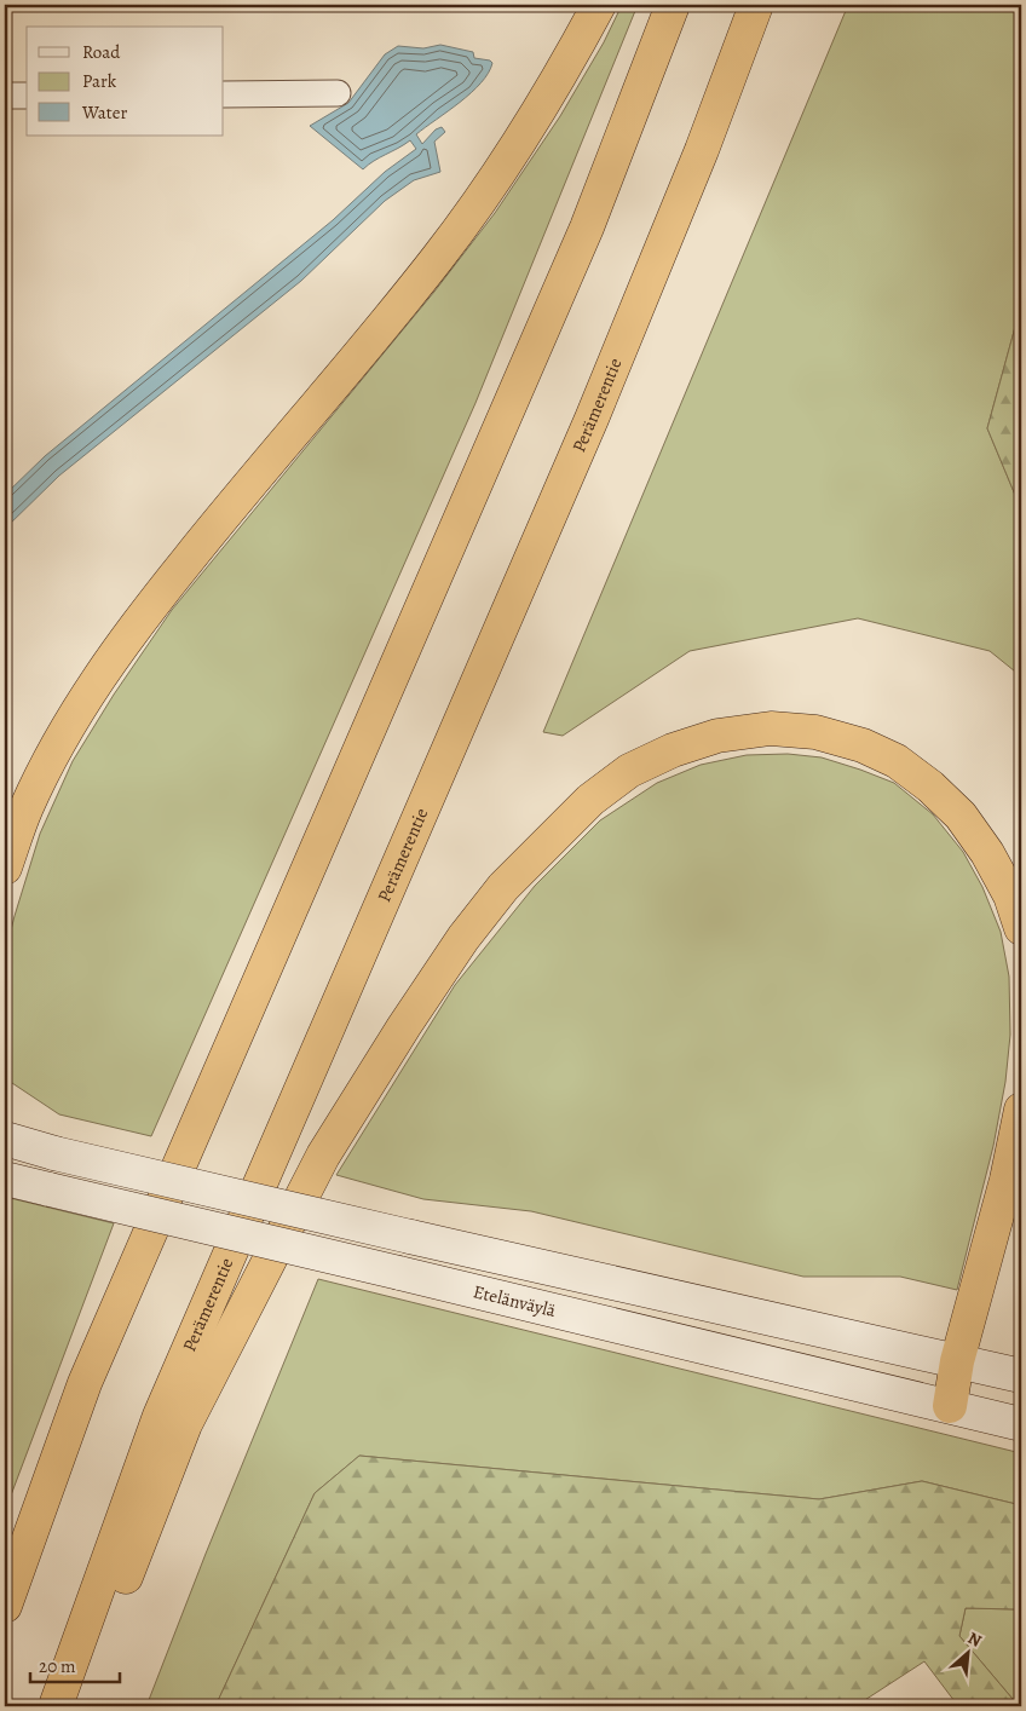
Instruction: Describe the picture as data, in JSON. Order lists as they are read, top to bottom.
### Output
{
  "streets": {
    "highway": ["Perämerentie"],
    "main road": ["Etelänväylä"]
  },
  "legend": ["Road", "Park", "Water"],
  "scale_bar": "20 m",
  "north": "top right"
}
